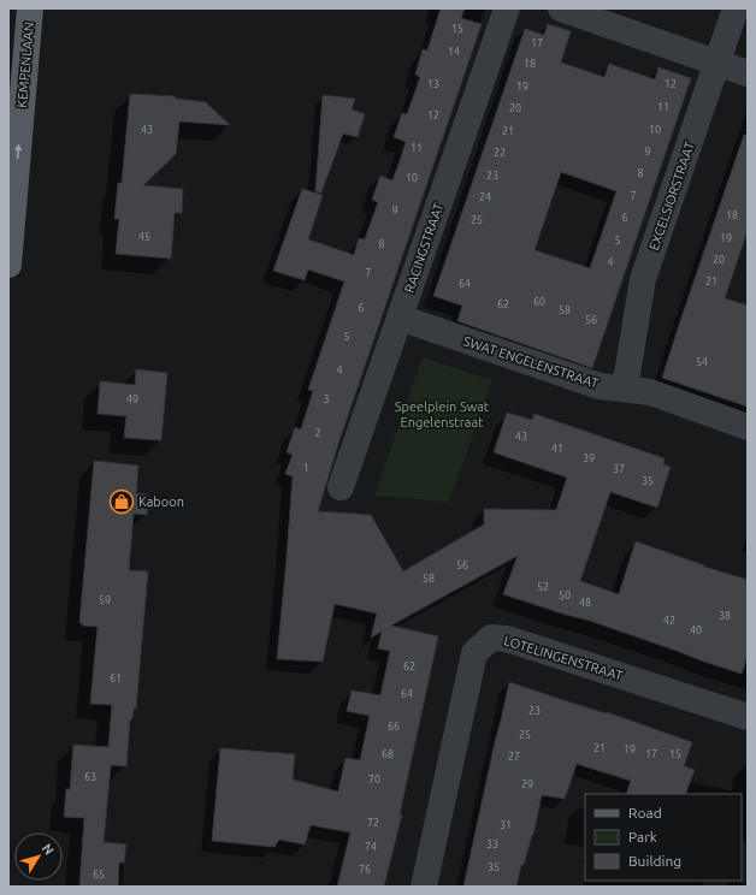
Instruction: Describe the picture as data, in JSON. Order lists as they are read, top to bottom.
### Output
{
  "streets": {
    "main road": ["KEMPENLAAN"],
    "street": [
      "EXCELSIORSTRAAT",
      "RACINGSTRAAT",
      "SWAT ENGELENSTRAAT",
      "LOTELINGENSTRAAT"
    ]
  },
  "crossings": [
    ["EXCELSIORSTRAAT", "SWAT ENGELENSTRAAT"],
    ["RACINGSTRAAT", "SWAT ENGELENSTRAAT"]
  ],
  "one_way": ["KEMPENLAAN"],
  "parks": ["Speelplein Swat Engelenstraat"],
  "places": {
    "shop": ["Kaboon"]
  },
  "house_numbers": [
    "15",
    "17",
    "14",
    "18",
    "13",
    "12",
    "19",
    "11",
    "20",
    "12",
    "43",
    "10",
    "21",
    "11",
    "9",
    "22",
    "8",
    "23",
    "10",
    "7",
    "24",
    "9",
    "18",
    "6",
    "25",
    "45",
    "19",
    "5",
    "8",
    "20",
    "4",
    "7",
    "21",
    "64",
    "60",
    "62",
    "6",
    "58",
    "56",
    "5",
    "54",
    "4",
    "49",
    "3",
    "2",
    "43",
    "41",
    "39",
    "1",
    "37",
    "35",
    "56",
    "58",
    "52",
    "50",
    "59",
    "48",
    "38",
    "42",
    "40",
    "62",
    "61",
    "64",
    "23",
    "66",
    "25",
    "21",
    "19",
    "68",
    "17",
    "15",
    "27",
    "63",
    "70",
    "29",
    "72",
    "31",
    "33",
    "74",
    "35",
    "76",
    "65"
  ],
  "legend": ["Road", "Park", "Building"],
  "north": "top right"
}
